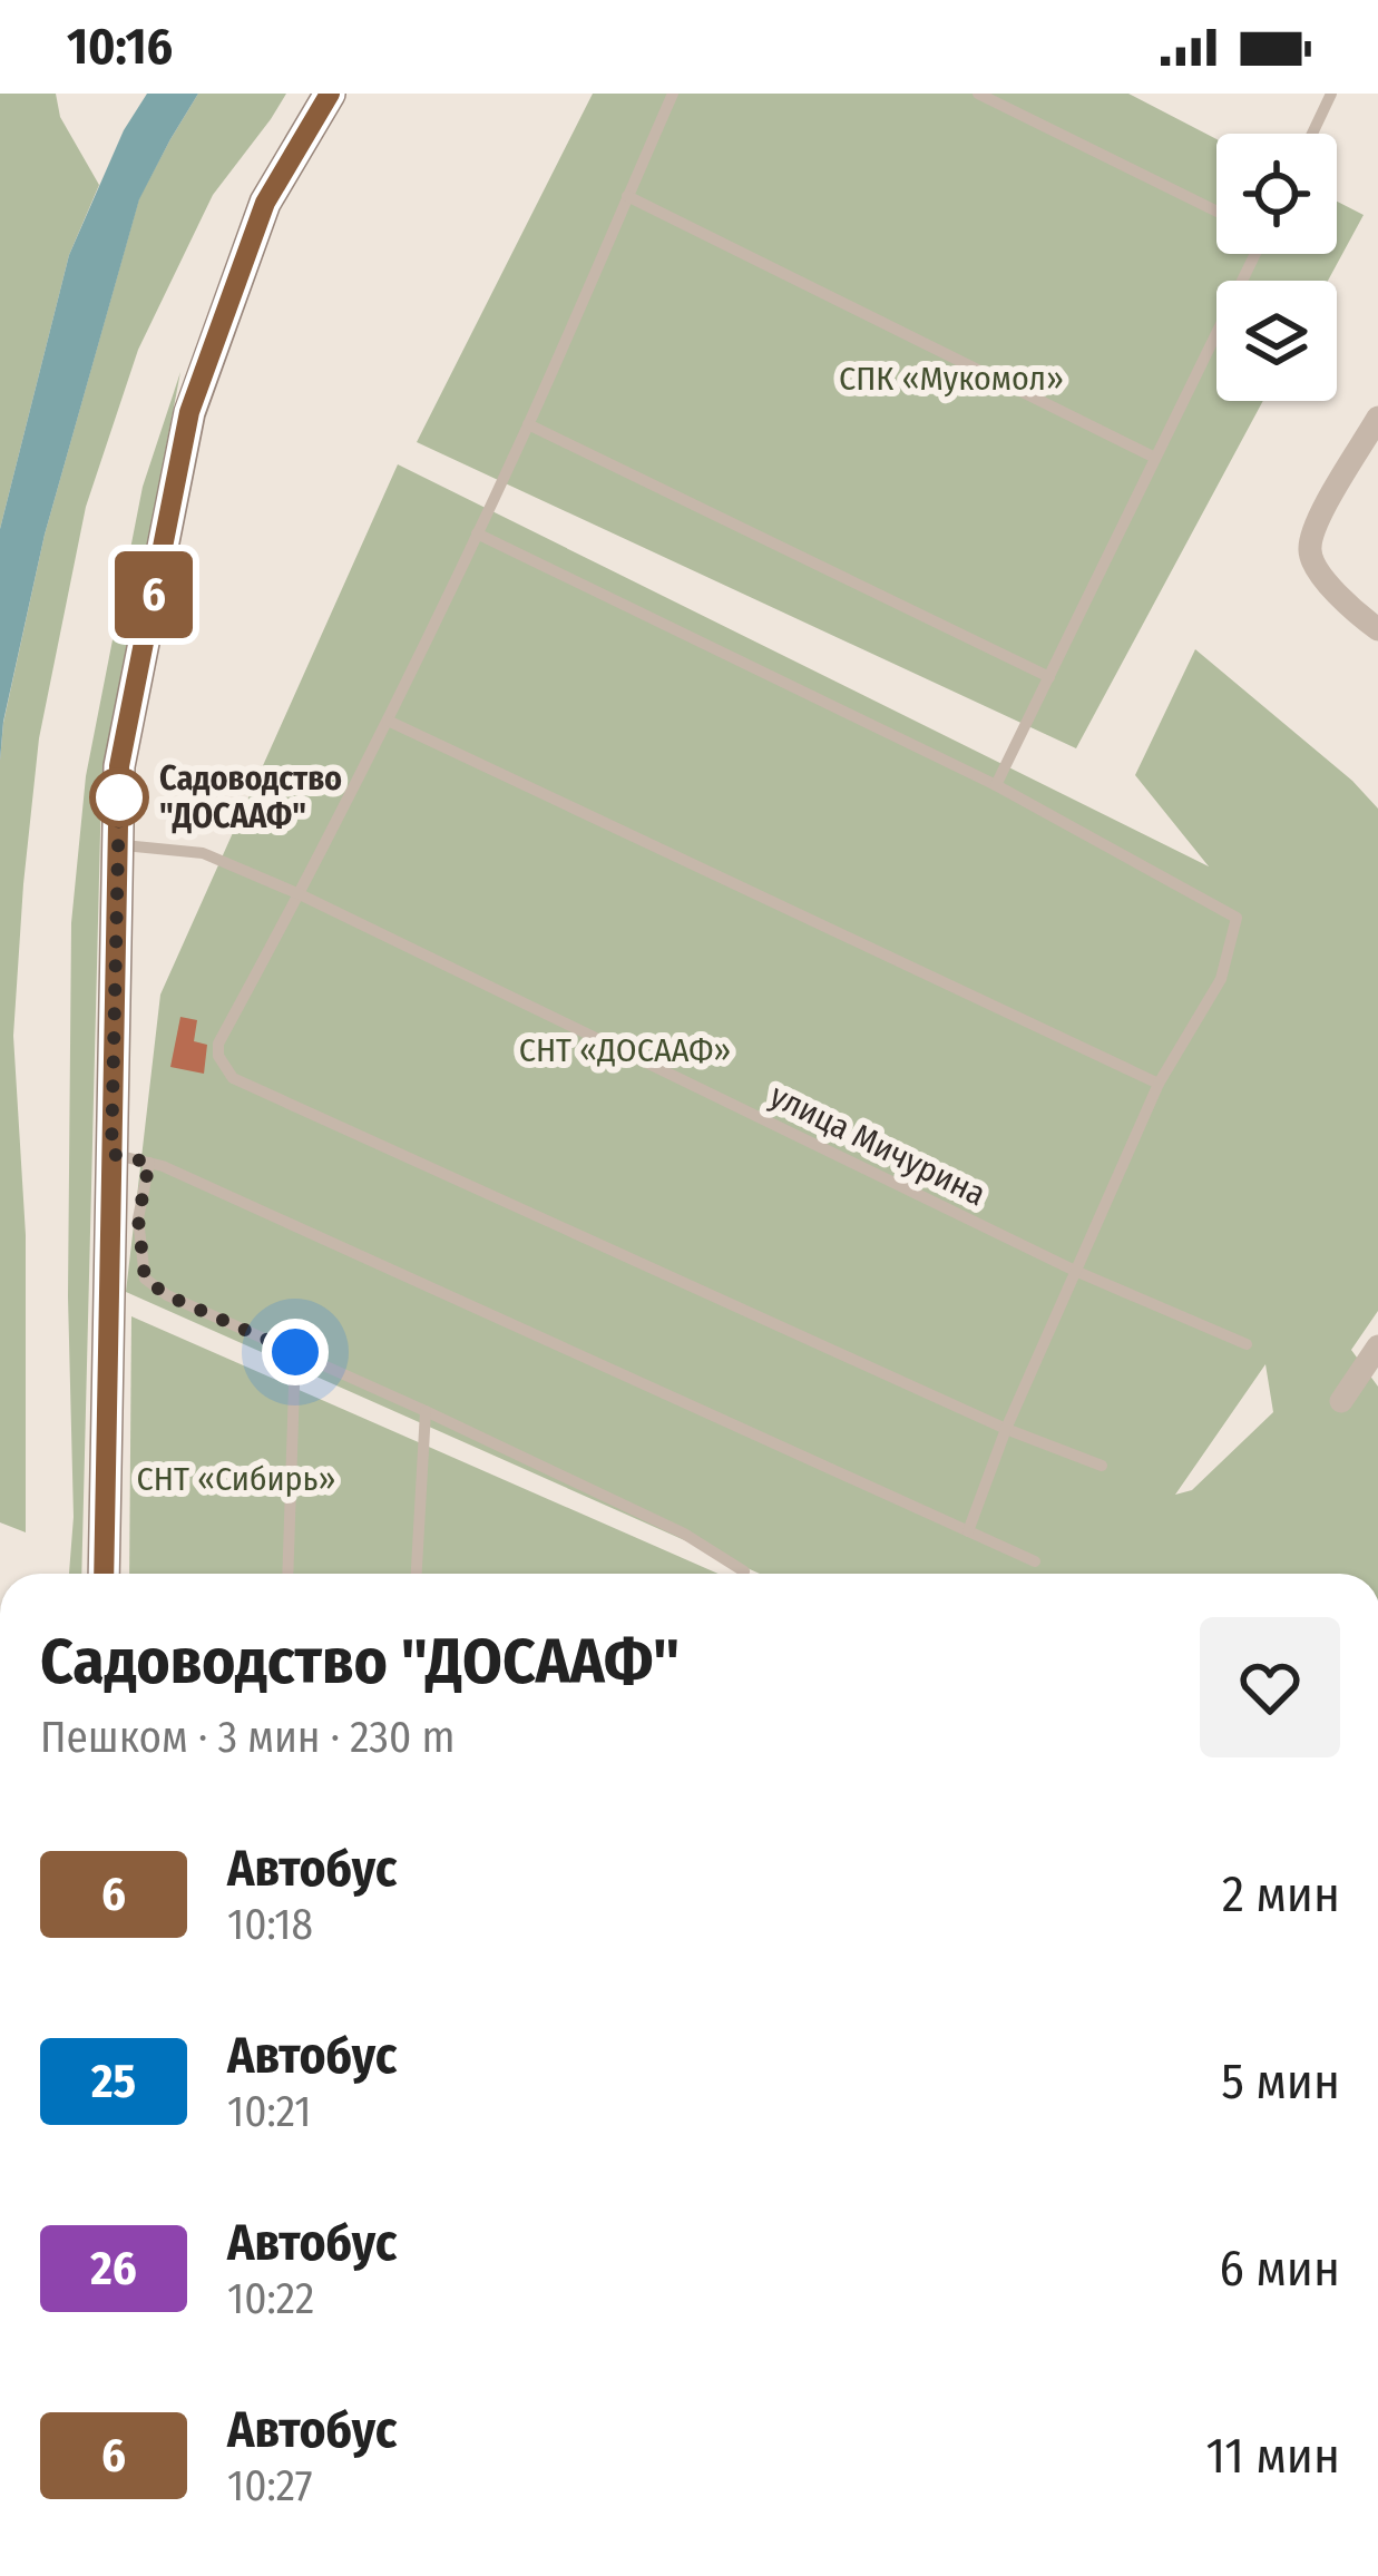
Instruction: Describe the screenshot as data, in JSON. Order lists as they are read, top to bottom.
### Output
{
  "streets": {
    "lane": ["улица Мичурина"]
  },
  "parks": ["СПК «Мукомол»", "СНТ «ДОСААФ»", "СНТ «Сибирь»"],
  "places": ["Садоводство \"ДОСААФ\""],
  "lines": ["bus line 6"],
  "page": {
    "status": "10:16",
    "on_map": "6",
    "heading": ["Садоводство \"ДОСААФ\"", "Пешком · 3 мин · 230 m"],
    "list": [
      {
        "mark": "6",
        "name": "Автобус",
        "note": "10:18",
        "value": "2 мин"
      },
      {
        "mark": "25",
        "name": "Автобус",
        "note": "10:21",
        "value": "5 мин"
      },
      {
        "mark": "26",
        "name": "Автобус",
        "note": "10:22",
        "value": "6 мин"
      },
      {
        "mark": "6",
        "name": "Автобус",
        "note": "10:27",
        "value": "11 мин"
      }
    ]
  }
}
